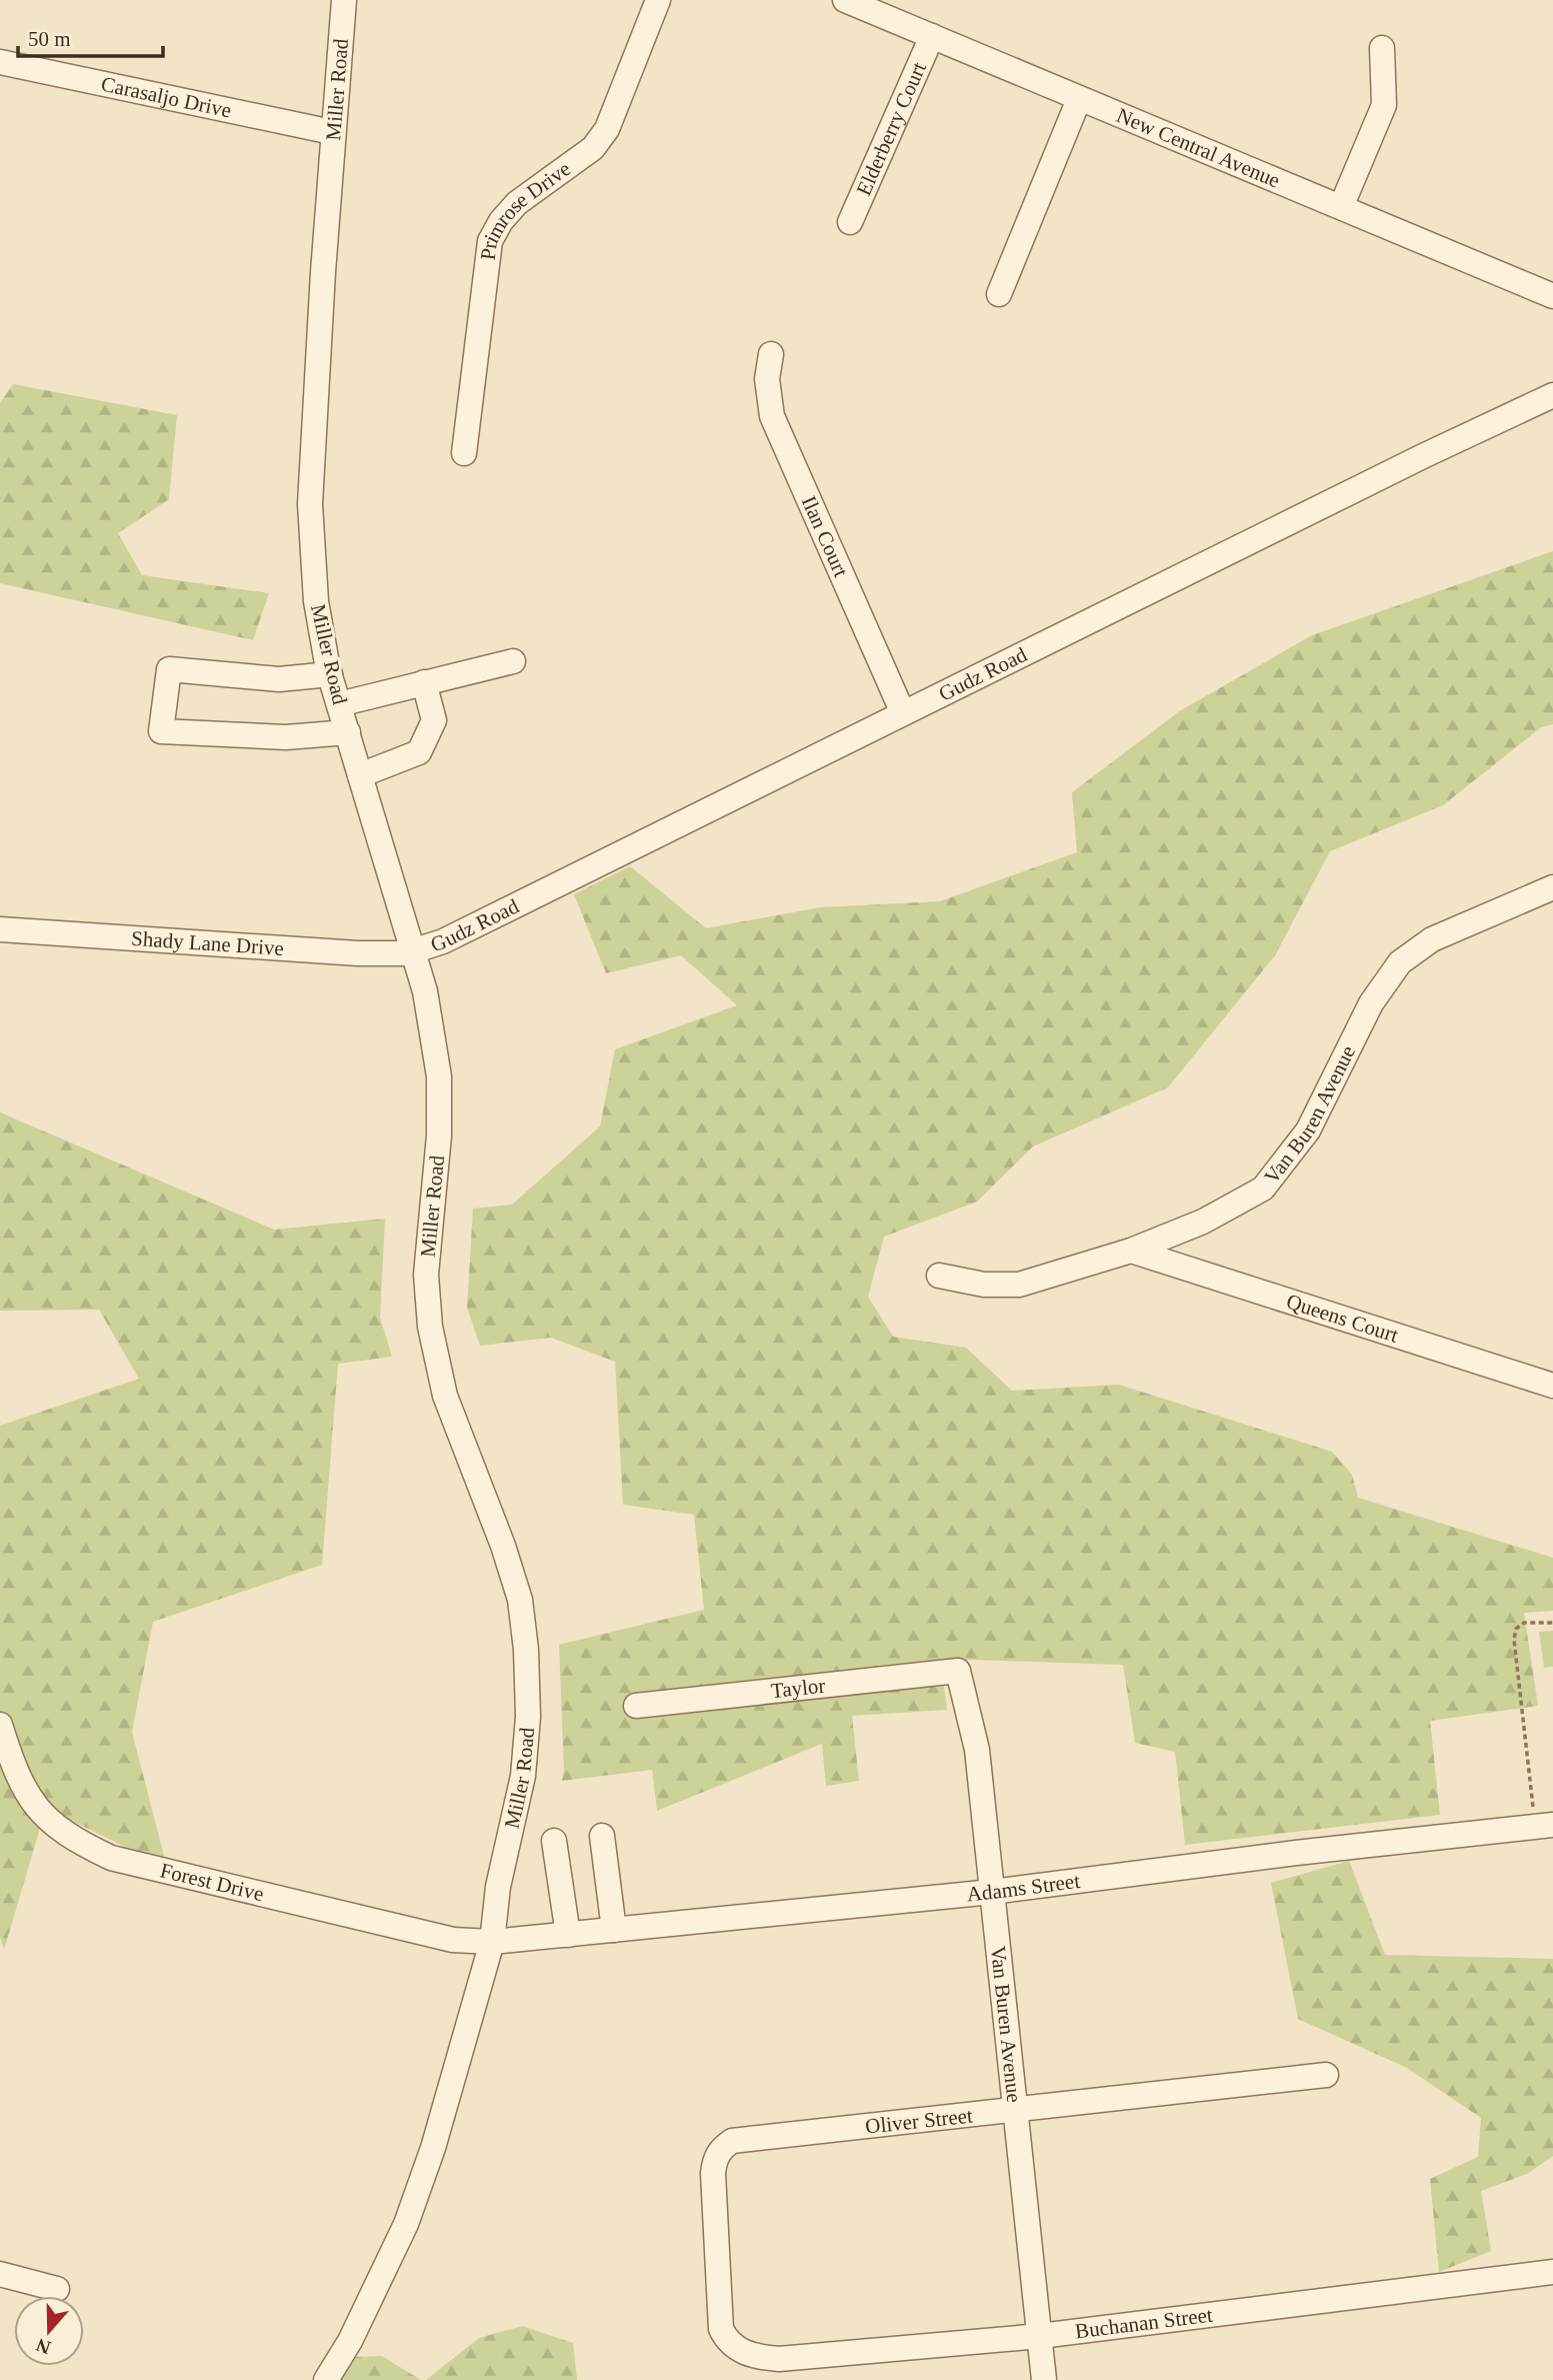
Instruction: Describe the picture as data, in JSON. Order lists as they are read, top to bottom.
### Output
{
  "streets": {
    "street": [
      "Miller Road",
      "Carasaljo Drive",
      "Elderberry Court",
      "New Central Avenue",
      "Primrose Drive",
      "Ilan Court",
      "Gudz Road",
      "Shady Lane Drive",
      "Van Buren Avenue",
      "Queens Court",
      "Taylor",
      "Forest Drive",
      "Adams Street",
      "Oliver Street",
      "Buchanan Street"
    ]
  },
  "crossings": [
    ["Miller Road", "Carasaljo Drive"],
    ["Miller Road", "Gudz Road"],
    ["Miller Road", "Shady Lane Drive"],
    ["Miller Road", "Forest Drive"],
    ["Miller Road", "Adams Street"],
    ["Elderberry Court", "New Central Avenue"],
    ["Ilan Court", "Gudz Road"],
    ["Gudz Road", "Shady Lane Drive"],
    ["Van Buren Avenue", "Queens Court"],
    ["Van Buren Avenue", "Taylor"],
    ["Van Buren Avenue", "Adams Street"],
    ["Van Buren Avenue", "Oliver Street"],
    ["Van Buren Avenue", "Buchanan Street"],
    ["Forest Drive", "Adams Street"],
    ["Oliver Street", "Buchanan Street"]
  ],
  "scale_bar": "50 m",
  "north": "bottom"
}
